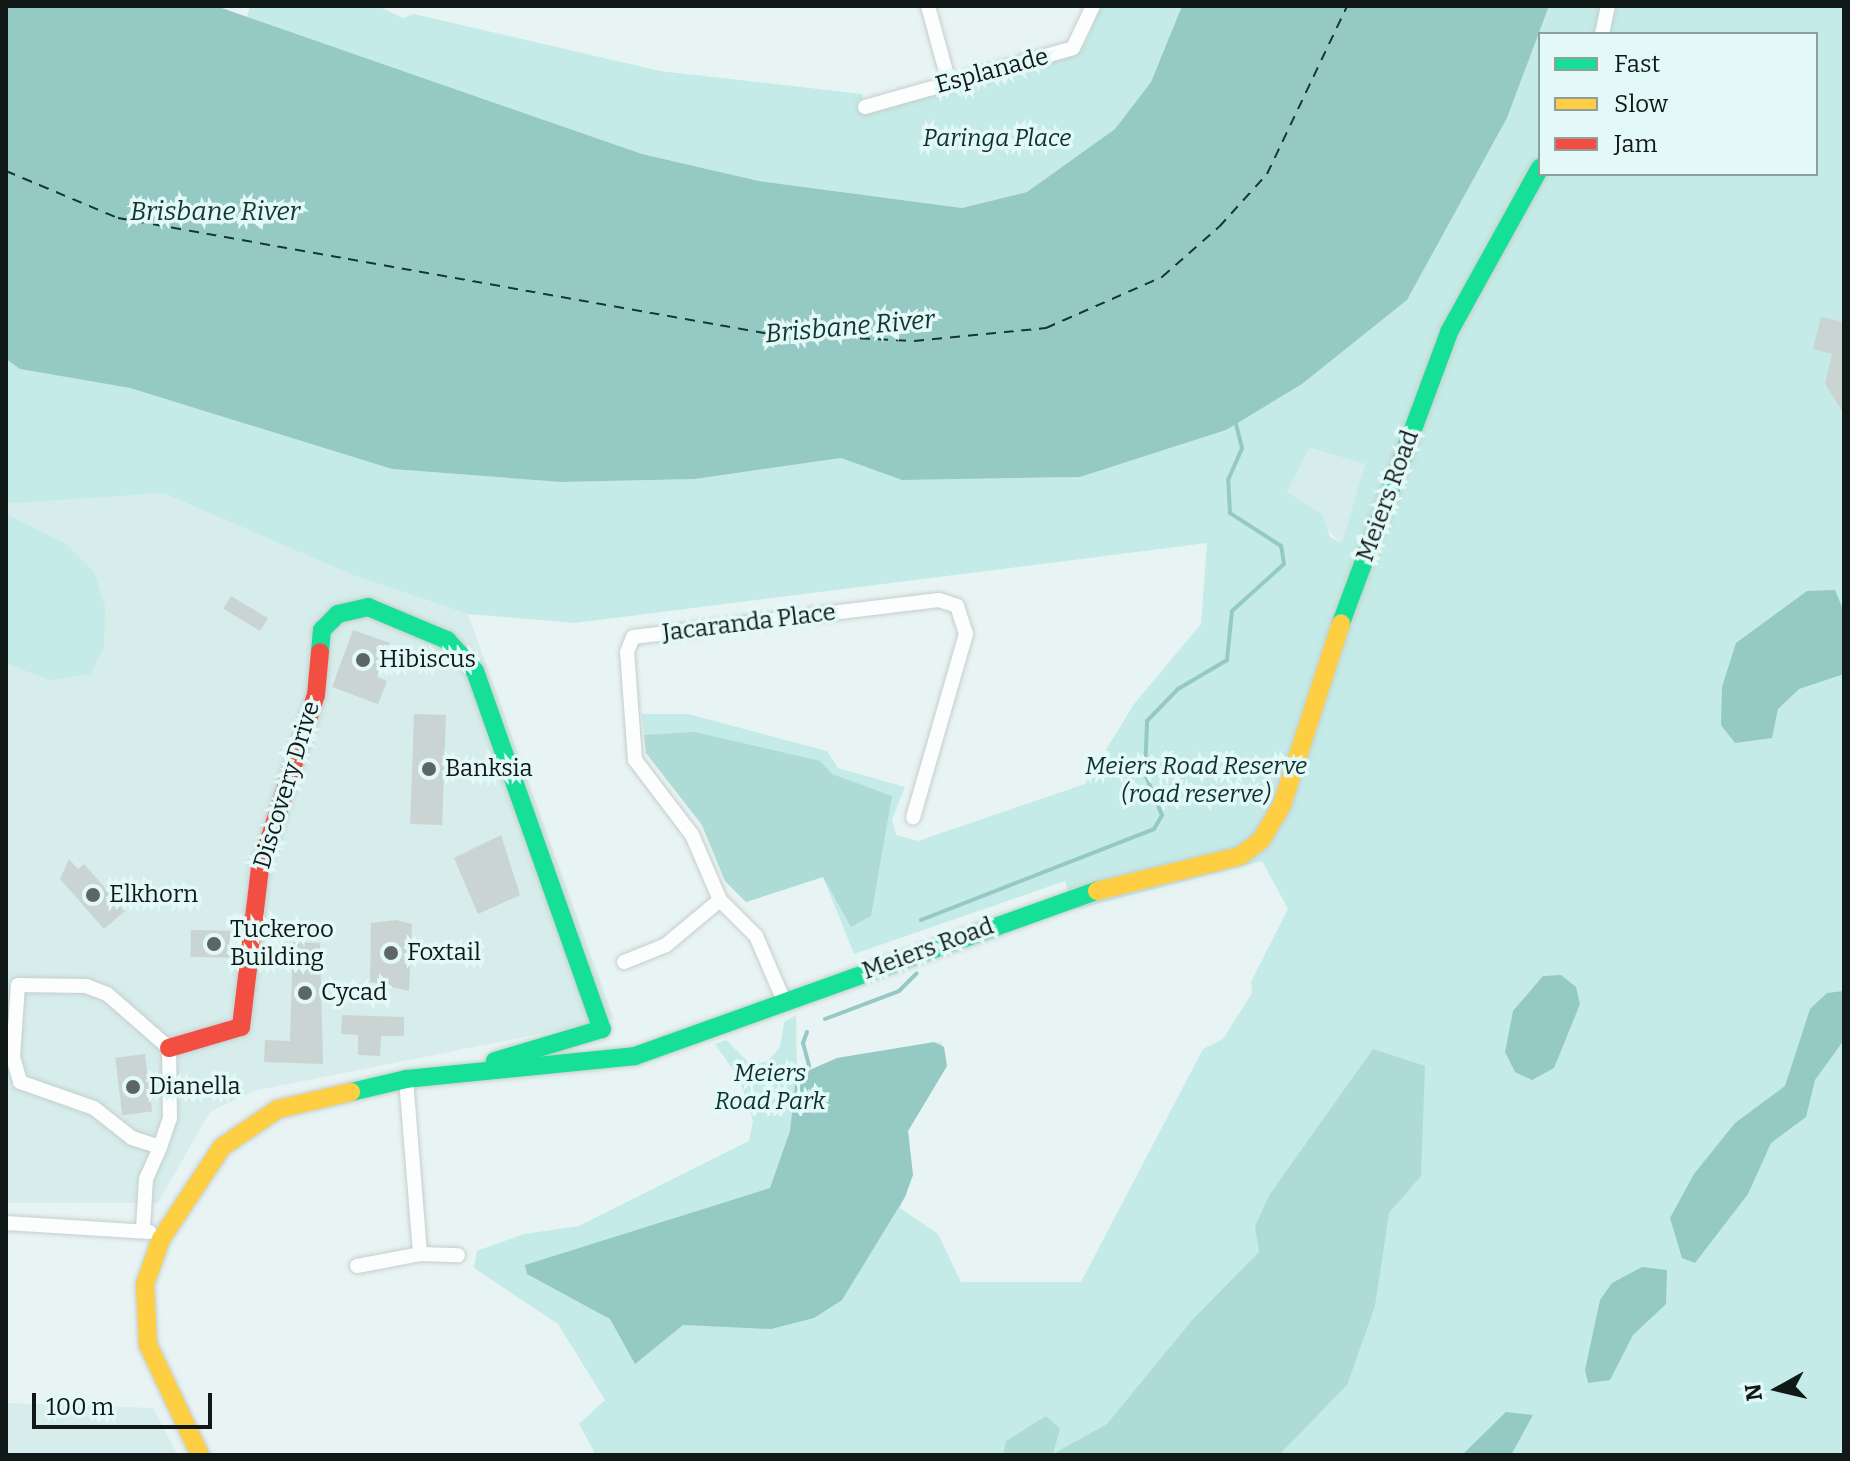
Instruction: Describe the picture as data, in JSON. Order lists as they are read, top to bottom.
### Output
{
  "streets": {
    "street": [
      "Esplanade",
      "Meiers Road",
      "Jacaranda Place",
      "Discovery Drive"
    ]
  },
  "crossings": [
    ["Meiers Road", "Jacaranda Place"],
    ["Meiers Road", "Discovery Drive"]
  ],
  "water": ["Brisbane River"],
  "parks": ["Paringa Place", "Meiers Road Reserve (road reserve)", "Meiers Road Park"],
  "places": [
    "Hibiscus",
    "Banksia",
    "Elkhorn",
    "Tuckeroo Building",
    "Foxtail",
    "Cycad",
    "Dianella"
  ],
  "legend": ["Fast", "Slow", "Jam"],
  "scale_bar": "100 m",
  "north": "left"
}
